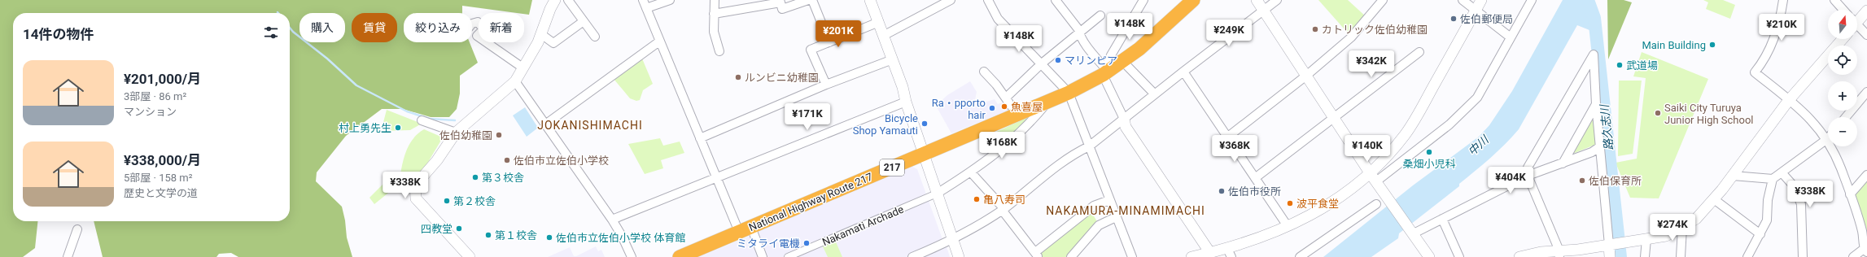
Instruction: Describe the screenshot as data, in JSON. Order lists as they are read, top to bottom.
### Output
{
  "streets": {
    "highway": ["217", "National Highway Route 217"],
    "street": ["Nakamati Archade"]
  },
  "crossings": [
    ["217", "National Highway Route 217"]
  ],
  "districts": ["JOKANISHIMACHI", "NAKAMURA-MINAMIMACHI"],
  "water": ["路久志川", "中川"],
  "places": [
    "佐伯郵便局",
    "カトリック佐伯幼稚園",
    "Main Building",
    "マリンピア",
    "武道場",
    "ルンビニ幼稚園",
    "魚喜屋",
    "Ra・pporto hair",
    "Saiki City Turuya Junior High School",
    "Bicycle Shop Yamauti",
    "村上勇先生",
    "佐伯幼稚園",
    "桑畑小児科",
    "佐伯市立佐伯小学校",
    "第３校舎",
    "佐伯保育所",
    "佐伯市役所",
    "亀八寿司",
    "第２校舎",
    "波平食堂",
    "四教堂",
    "第１校舎",
    "佐伯市立佐伯小学校 体育館",
    "ミタライ電機"
  ],
  "north": "top",
  "page": {
    "map_buttons": ["+", "−"],
    "price": [
      "¥148K",
      "¥210K",
      "¥249K",
      "¥201K",
      "¥148K",
      "¥342K",
      "¥171K",
      "¥168K",
      "¥368K",
      "¥140K",
      "¥404K",
      "¥338K",
      "¥338K",
      "¥274K"
    ],
    "chip": [
      "購入",
      "賃貸",
      "絞り込み",
      "新着"
    ],
    "heading": "14件の物件",
    "list": [
      {
        "name": "¥201,000/月",
        "note": "3部屋 · 86 m² · マンション"
      },
      {
        "name": "¥338,000/月",
        "note": "5部屋 · 158 m² · 歴史と文学の道"
      }
    ]
  }
}
